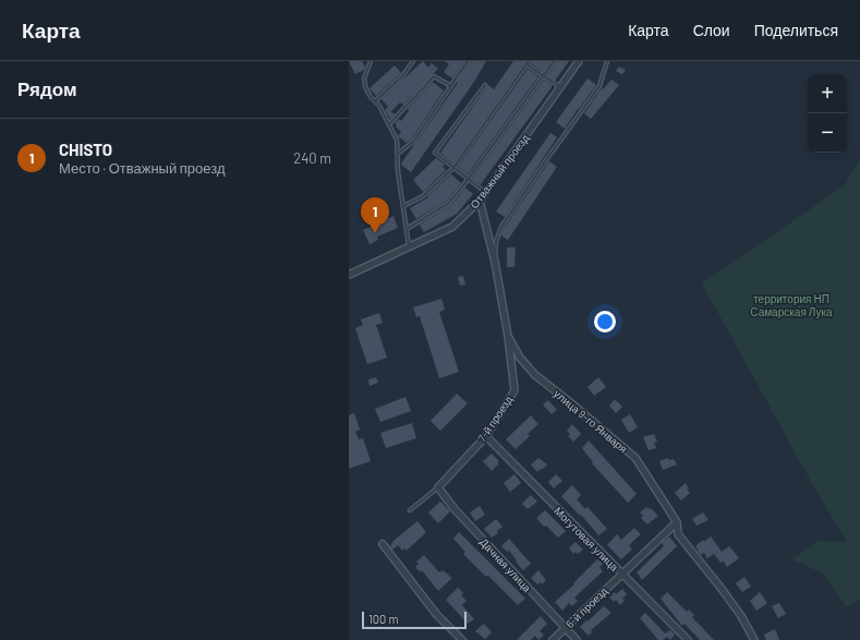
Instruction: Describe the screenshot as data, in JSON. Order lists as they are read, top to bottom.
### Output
{
  "streets": {
    "street": [
      "Отважный проезд",
      "7-й проезд",
      "улица 9-го Января",
      "Могутовая улица",
      "Дачная улица",
      "6-й проезд"
    ]
  },
  "crossings": [
    ["Отважный проезд", "7-й проезд"],
    ["7-й проезд", "улица 9-го Января"],
    ["7-й проезд", "Могутовая улица"],
    ["7-й проезд", "Дачная улица"],
    ["улица 9-го Января", "6-й проезд"],
    ["Могутовая улица", "6-й проезд"],
    ["Дачная улица", "6-й проезд"]
  ],
  "parks": ["территория НП Самарская Лука"],
  "scale_bar": "100 m",
  "page": {
    "header": "Карта",
    "nav": ["Карта", "Слои", "Поделиться"],
    "heading": "Рядом",
    "map_buttons": ["+", "−"],
    "list": [
      {
        "mark": "1",
        "name": "CHISTO",
        "note": "Место · Отважный проезд",
        "value": "240 m"
      }
    ],
    "pins": "1",
    "scale": "100 m"
  }
}
